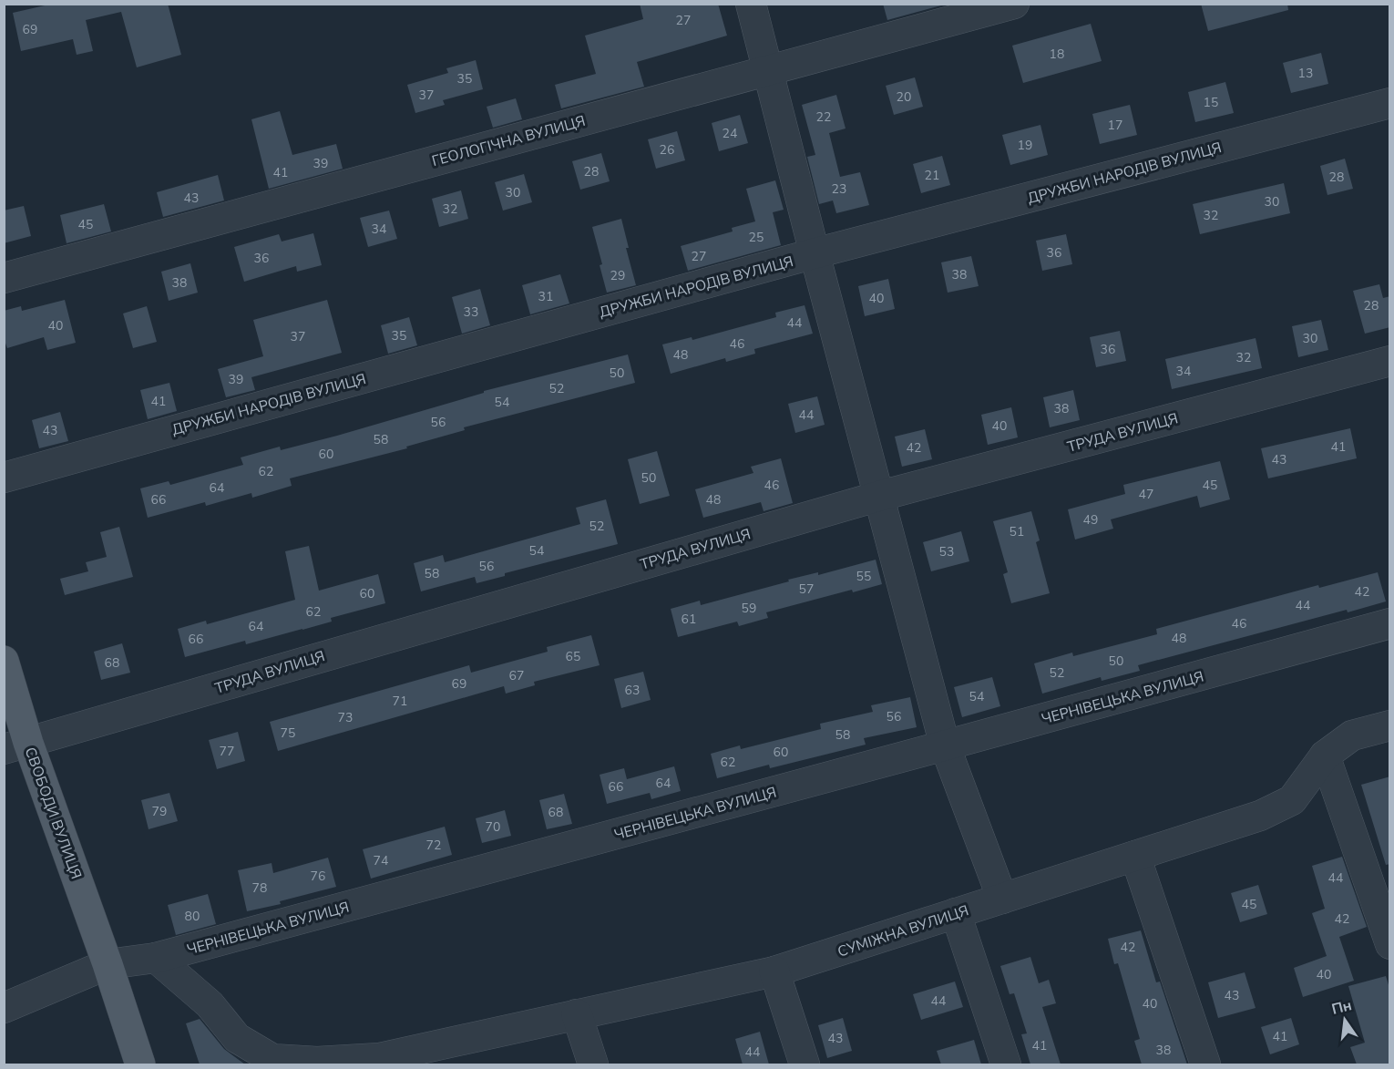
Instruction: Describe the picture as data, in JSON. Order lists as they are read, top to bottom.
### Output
{
  "streets": {
    "main road": ["СВОБОДИ ВУЛИЦЯ"],
    "street": [
      "ГЕОЛОГІЧНА ВУЛИЦЯ",
      "ДРУЖБИ НАРОДІВ ВУЛИЦЯ",
      "ТРУДА ВУЛИЦЯ",
      "ЧЕРНІВЕЦЬКА ВУЛИЦЯ",
      "СУМІЖНА ВУЛИЦЯ"
    ]
  },
  "crossings": [
    ["ТРУДА ВУЛИЦЯ", "СВОБОДИ ВУЛИЦЯ"],
    ["ЧЕРНІВЕЦЬКА ВУЛИЦЯ", "СВОБОДИ ВУЛИЦЯ"],
    ["ЧЕРНІВЕЦЬКА ВУЛИЦЯ", "СУМІЖНА ВУЛИЦЯ"]
  ],
  "house_numbers": [
    "27",
    "69",
    "18",
    "13",
    "35",
    "37",
    "20",
    "15",
    "22",
    "17",
    "24",
    "19",
    "26",
    "39",
    "28",
    "41",
    "21",
    "28",
    "23",
    "30",
    "43",
    "30",
    "32",
    "32",
    "45",
    "34",
    "25",
    "36",
    "27",
    "36",
    "38",
    "29",
    "38",
    "31",
    "40",
    "28",
    "33",
    "44",
    "40",
    "35",
    "37",
    "30",
    "46",
    "36",
    "48",
    "32",
    "34",
    "50",
    "39",
    "52",
    "41",
    "54",
    "38",
    "44",
    "56",
    "40",
    "43",
    "58",
    "41",
    "42",
    "60",
    "43",
    "62",
    "50",
    "46",
    "45",
    "64",
    "47",
    "66",
    "48",
    "49",
    "52",
    "51",
    "54",
    "53",
    "56",
    "58",
    "55",
    "57",
    "42",
    "60",
    "44",
    "59",
    "62",
    "61",
    "46",
    "64",
    "48",
    "66",
    "65",
    "50",
    "68",
    "52",
    "67",
    "69",
    "63",
    "54",
    "71",
    "56",
    "73",
    "75",
    "58",
    "77",
    "60",
    "62",
    "64",
    "66",
    "79",
    "68",
    "70",
    "72",
    "74",
    "76",
    "44",
    "78",
    "45",
    "80",
    "42",
    "42",
    "40",
    "43",
    "44",
    "40",
    "41",
    "43",
    "41",
    "38",
    "44"
  ],
  "north": "top"
}
